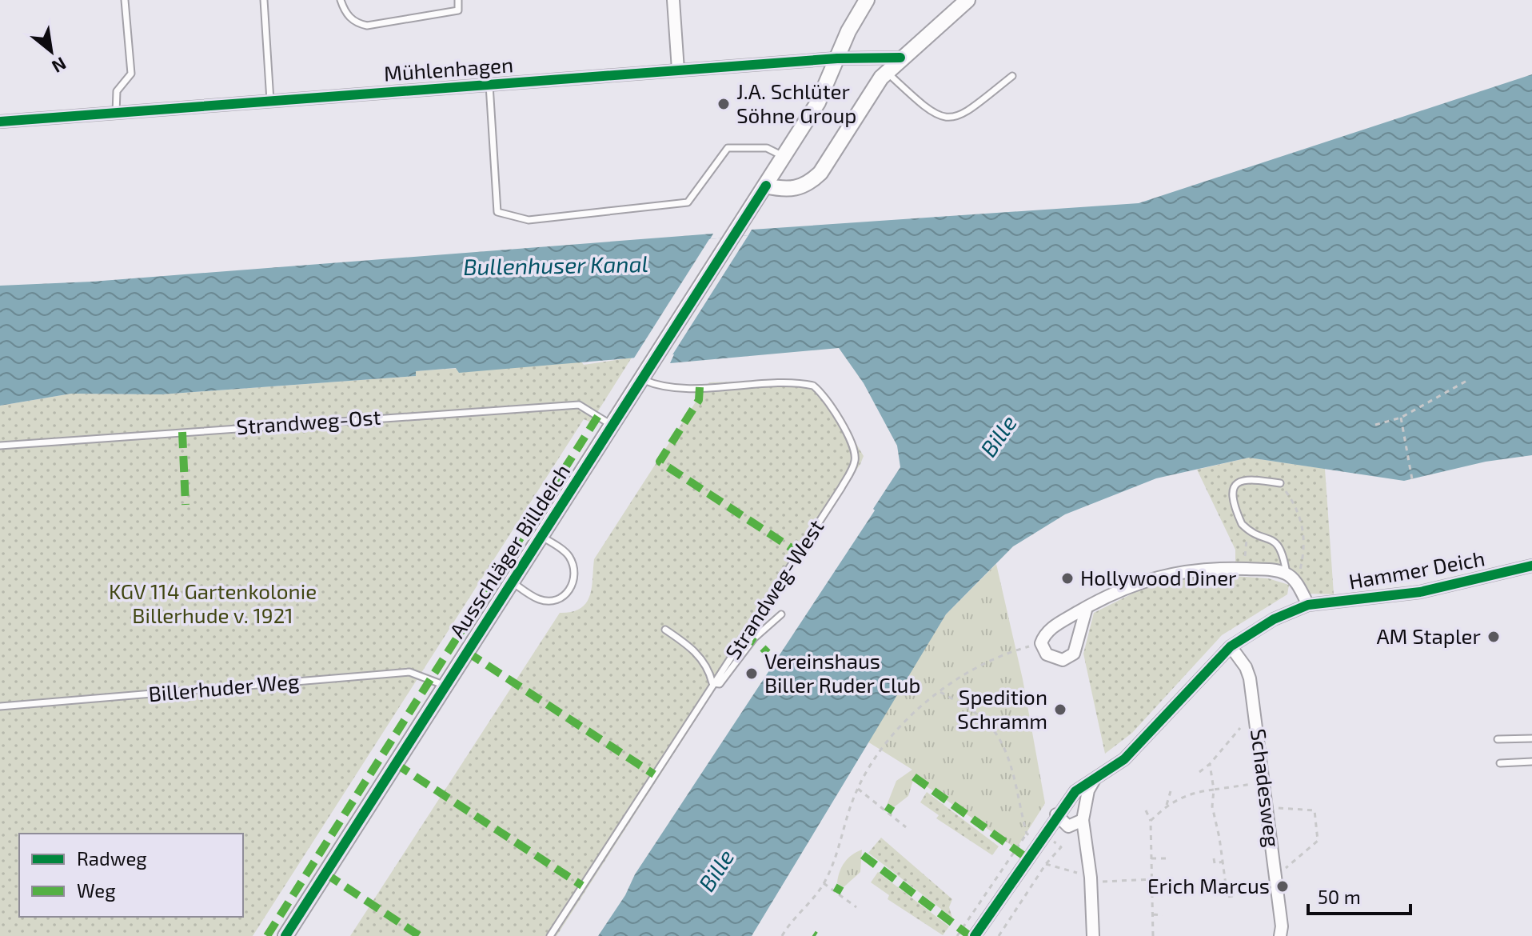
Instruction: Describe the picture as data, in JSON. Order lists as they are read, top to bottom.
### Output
{
  "streets": {
    "street": [
      "Mühlenhagen",
      "Ausschläger Billdeich",
      "Hammer Deich",
      "Schadesweg"
    ],
    "lane": ["Strandweg-Ost", "Strandweg-West", "Billerhuder Weg"]
  },
  "crossings": [
    ["Mühlenhagen", "Ausschläger Billdeich"],
    ["Strandweg-Ost", "Ausschläger Billdeich"],
    ["Ausschläger Billdeich", "Strandweg-West"],
    ["Ausschläger Billdeich", "Billerhuder Weg"],
    ["Hammer Deich", "Schadesweg"]
  ],
  "water": ["Bullenhuser Kanal", "Bille"],
  "parks": ["KGV 114 Gartenkolonie Billerhude v. 1921"],
  "places": [
    "J.A. Schlüter Söhne Group",
    "Hollywood Diner",
    "AM Stapler",
    "Vereinshaus Biller Ruder Club",
    "Spedition Schramm",
    "Erich Marcus"
  ],
  "legend": ["Radweg", "Weg"],
  "scale_bar": "50 m",
  "north": "bottom right"
}
